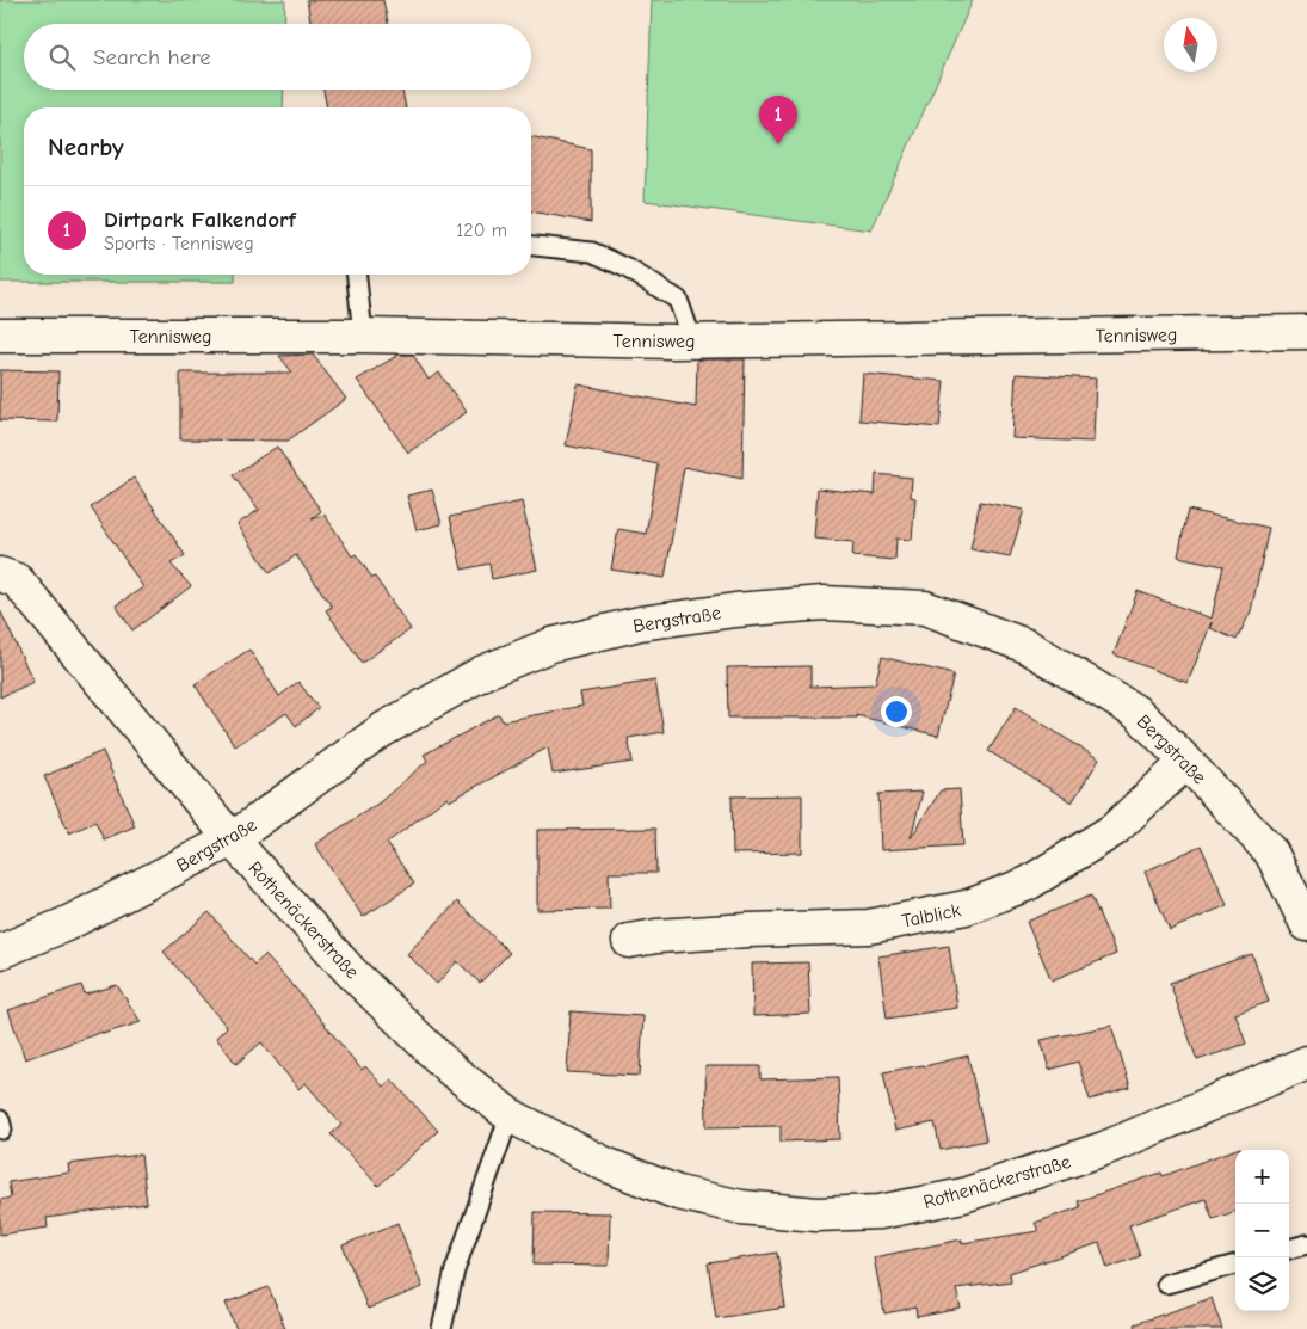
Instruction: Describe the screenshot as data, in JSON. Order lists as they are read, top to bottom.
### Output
{
  "streets": {
    "street": [
      "Tennisweg",
      "Bergstraße",
      "Talblick",
      "Rothenäckerstraße"
    ]
  },
  "crossings": [
    ["Bergstraße", "Talblick"],
    ["Bergstraße", "Rothenäckerstraße"]
  ],
  "north": "top",
  "page": {
    "search": "Search here",
    "pins": "1",
    "heading": "Nearby",
    "list": [
      {
        "mark": "1",
        "name": "Dirtpark Falkendorf",
        "note": "Sports · Tennisweg",
        "value": "120 m"
      }
    ],
    "map_buttons": ["+", "−"]
  }
}
